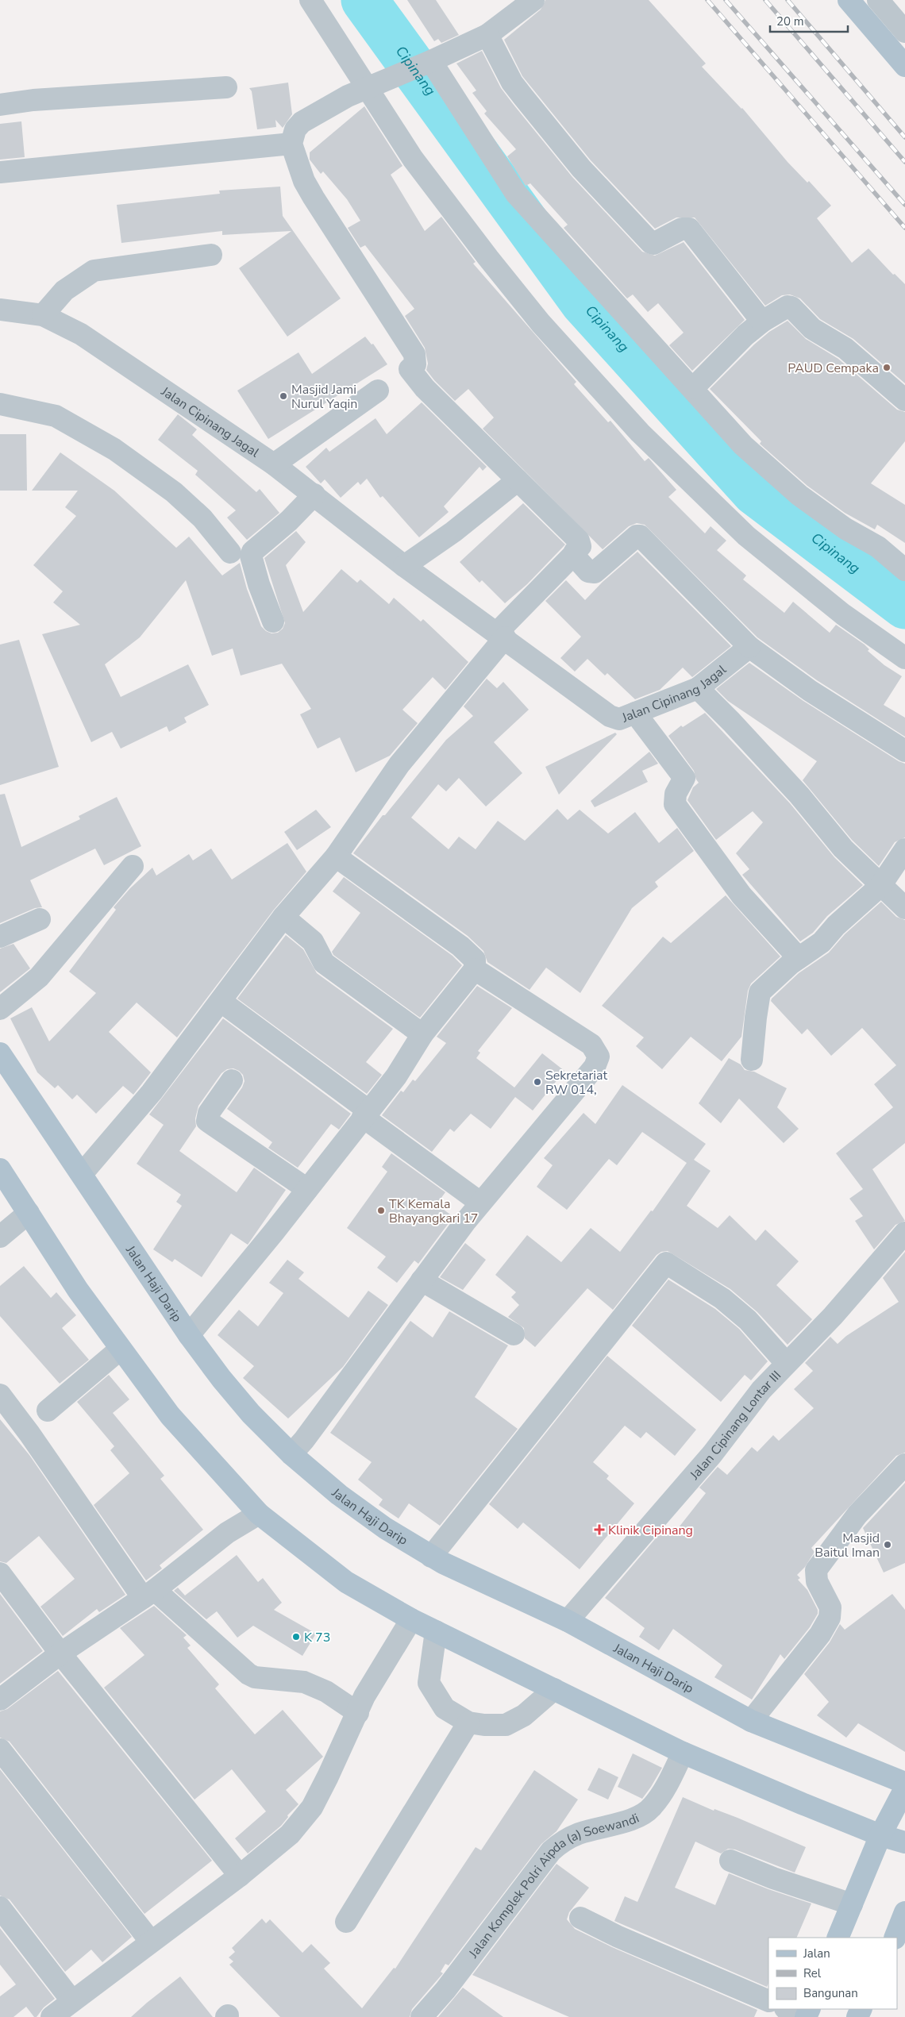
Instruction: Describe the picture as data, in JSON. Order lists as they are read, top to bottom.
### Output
{
  "streets": {
    "main road": ["Jalan Haji Darip"],
    "street": ["Jalan Cipinang Jagal", "Jalan Cipinang Lontar III", "Jalan Komplek Polri Aipda (a) Soewandi"]
  },
  "crossings": [
    ["Jalan Haji Darip", "Jalan Cipinang Lontar III"]
  ],
  "water": ["Cipinang"],
  "places": {
    "other": [
      "PAUD Cempaka",
      "Masjid Jami Nurul Yaqin",
      "Sekretariat RW 014,",
      "TK Kemala Bhayangkari 17",
      "Masjid Baitul Iman",
      "K 73"
    ],
    "health": ["Klinik Cipinang"]
  },
  "legend": ["Jalan", "Rel", "Bangunan"],
  "scale_bar": "20 m"
}
